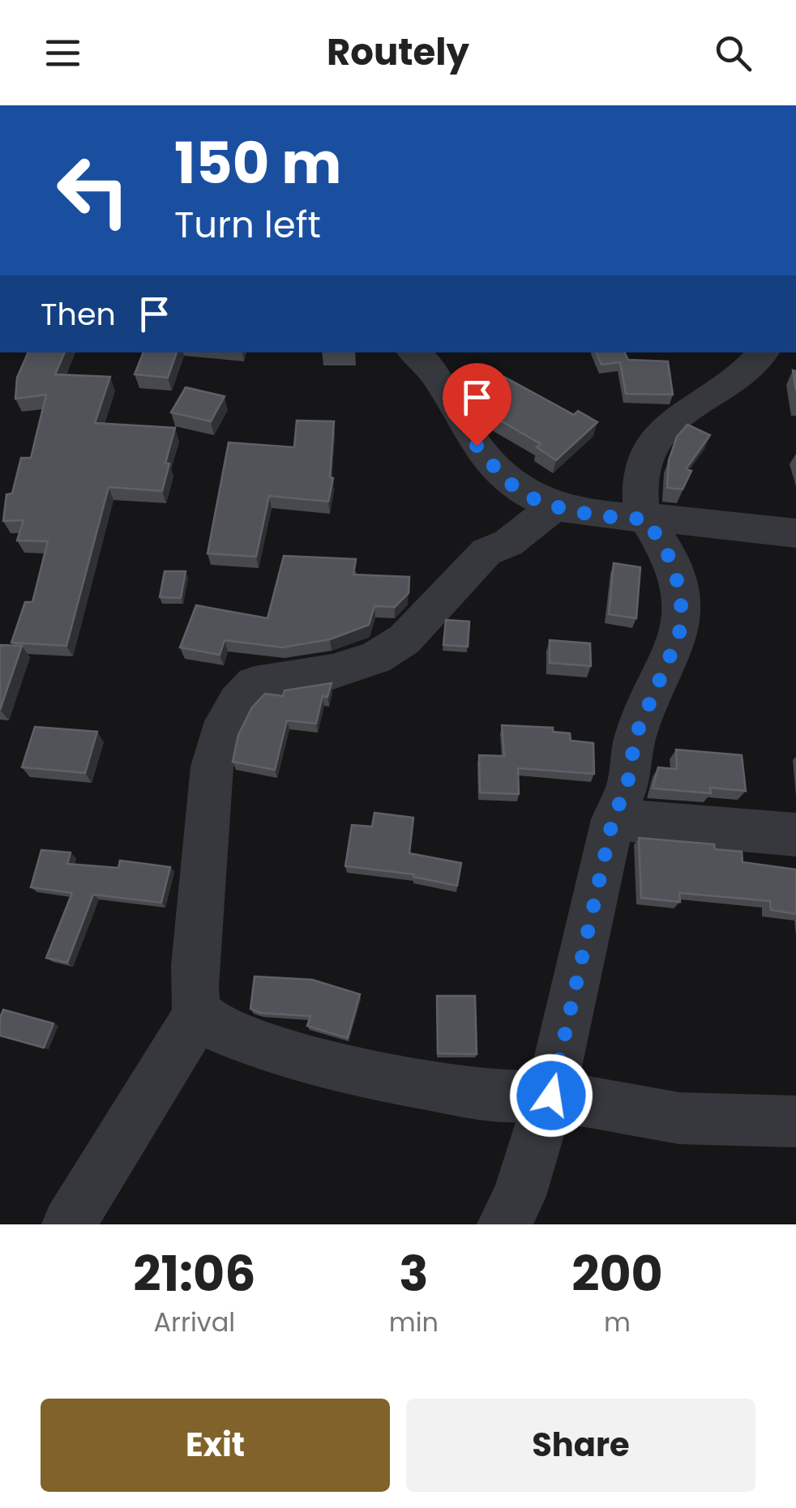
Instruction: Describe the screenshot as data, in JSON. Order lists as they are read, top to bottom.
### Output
{
  "page": {
    "header": "Routely",
    "turn": ["150 m", "Turn left"],
    "then": "Then",
    "eta": [
      "21:06",
      "Arrival",
      "3",
      "min",
      "200",
      "m"
    ],
    "buttons": ["Exit", "Share"]
  }
}
